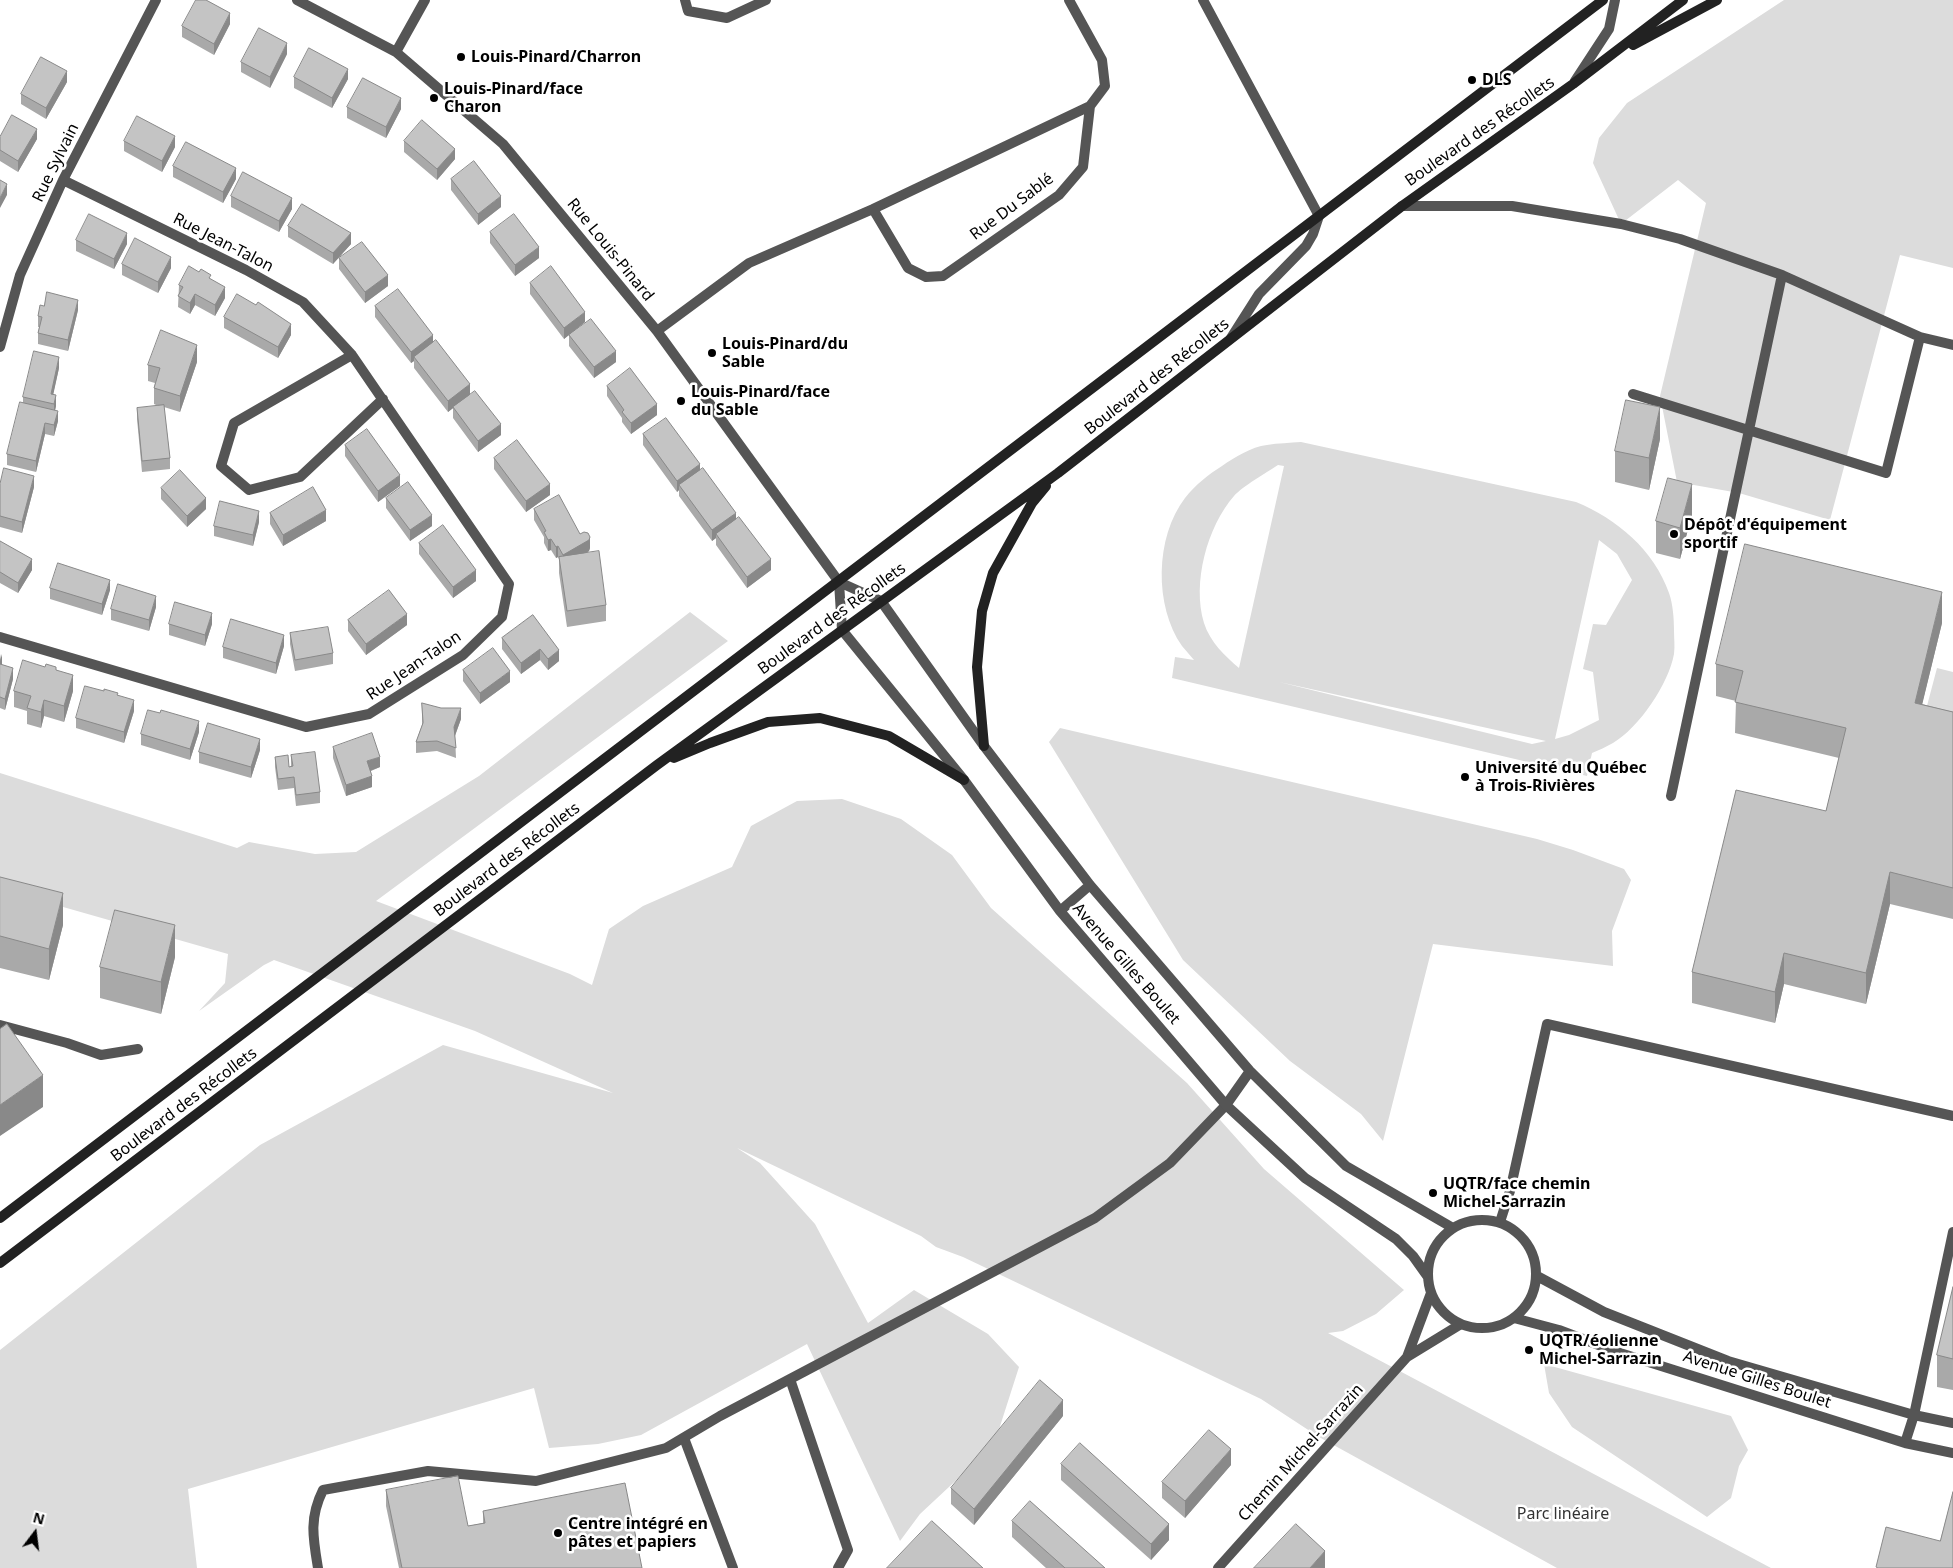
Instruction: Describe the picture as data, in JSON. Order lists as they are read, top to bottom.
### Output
{
  "streets": {
    "main road": ["Boulevard des Récollets"],
    "street": [
      "Rue Sylvain",
      "Rue Du Sablé",
      "Rue Jean-Talon",
      "Rue Louis-Pinard",
      "Avenue Gilles Boulet",
      "Chemin Michel-Sarrazin"
    ]
  },
  "crossings": [
    ["Boulevard des Récollets", "Rue Louis-Pinard"],
    ["Boulevard des Récollets", "Avenue Gilles Boulet"],
    ["Rue Sylvain", "Rue Jean-Talon"],
    ["Rue Louis-Pinard", "Avenue Gilles Boulet"],
    ["Avenue Gilles Boulet", "Chemin Michel-Sarrazin"]
  ],
  "parks": ["Parc linéaire"],
  "places": [
    "Louis-Pinard/Charron",
    "DLS",
    "Louis-Pinard/face Charon",
    "Louis-Pinard/du Sable",
    "Louis-Pinard/face du Sable",
    "Dépôt d'équipement sportif",
    "Université du Québec à Trois-Rivières",
    "UQTR/face chemin Michel-Sarrazin",
    "UQTR/éolienne Michel-Sarrazin",
    "Centre intégré en pâtes et papiers"
  ],
  "north": "top"
}
